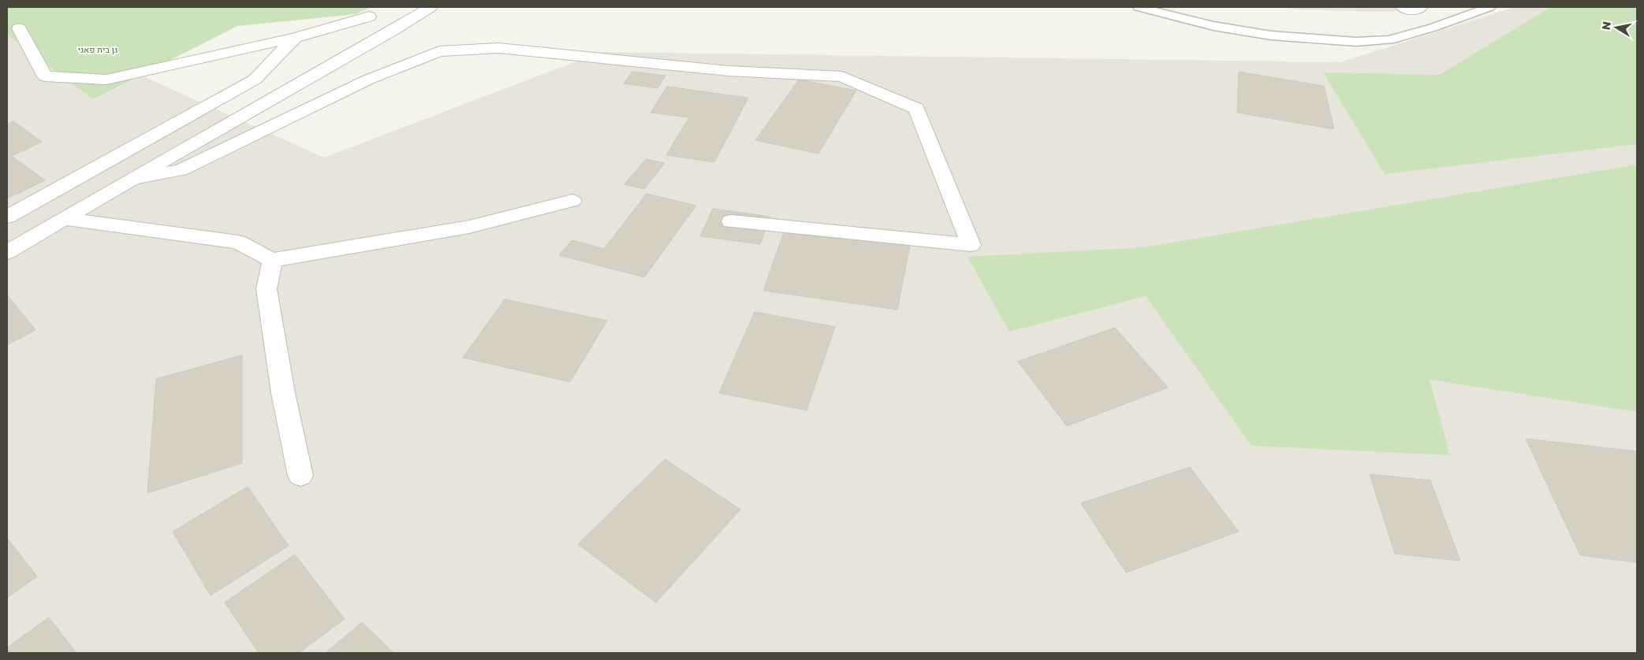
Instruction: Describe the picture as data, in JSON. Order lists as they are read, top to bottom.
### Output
{
  "parks": ["גן בית פאגי"],
  "north": "left"
}
